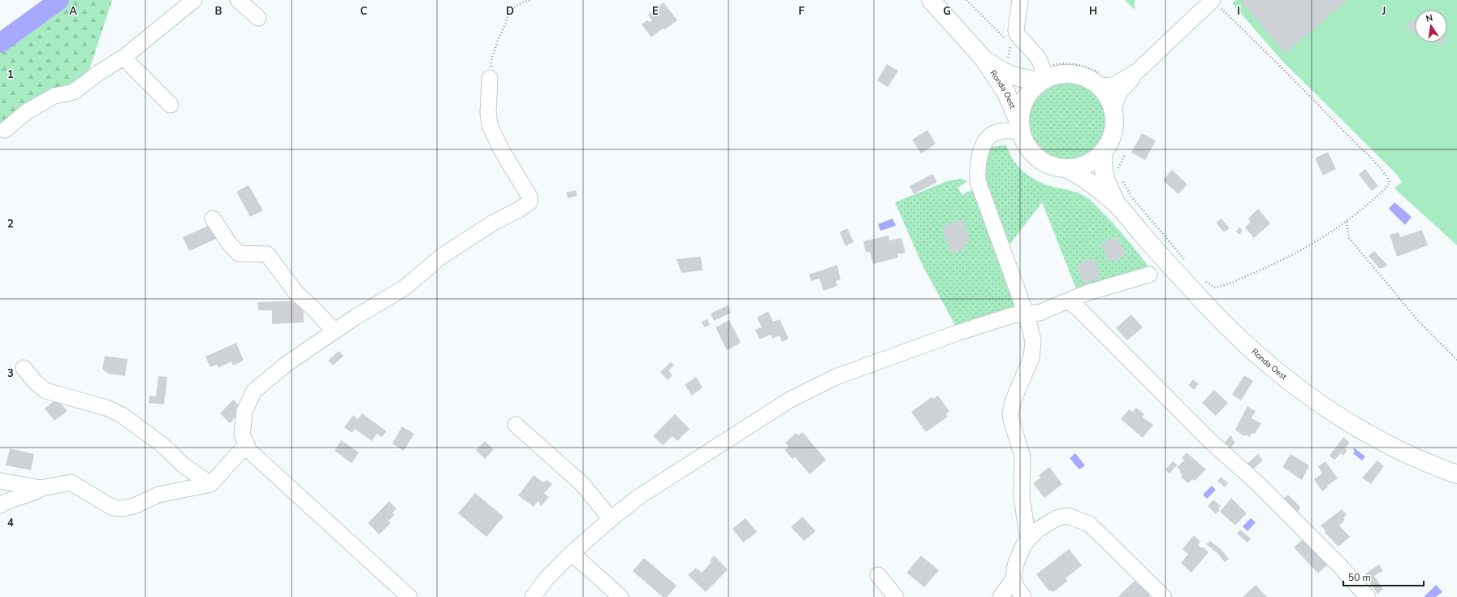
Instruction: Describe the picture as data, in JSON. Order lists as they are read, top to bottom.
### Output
{
  "streets": {
    "main road": ["Ronda Oest"]
  },
  "scale_bar": "50 m",
  "north": "top",
  "grid": {
    "columns": [
      "A",
      "B",
      "C",
      "D",
      "E",
      "F",
      "G",
      "H",
      "I",
      "J"
    ],
    "rows": [
      "1",
      "2",
      "3",
      "4"
    ]
  }
}
